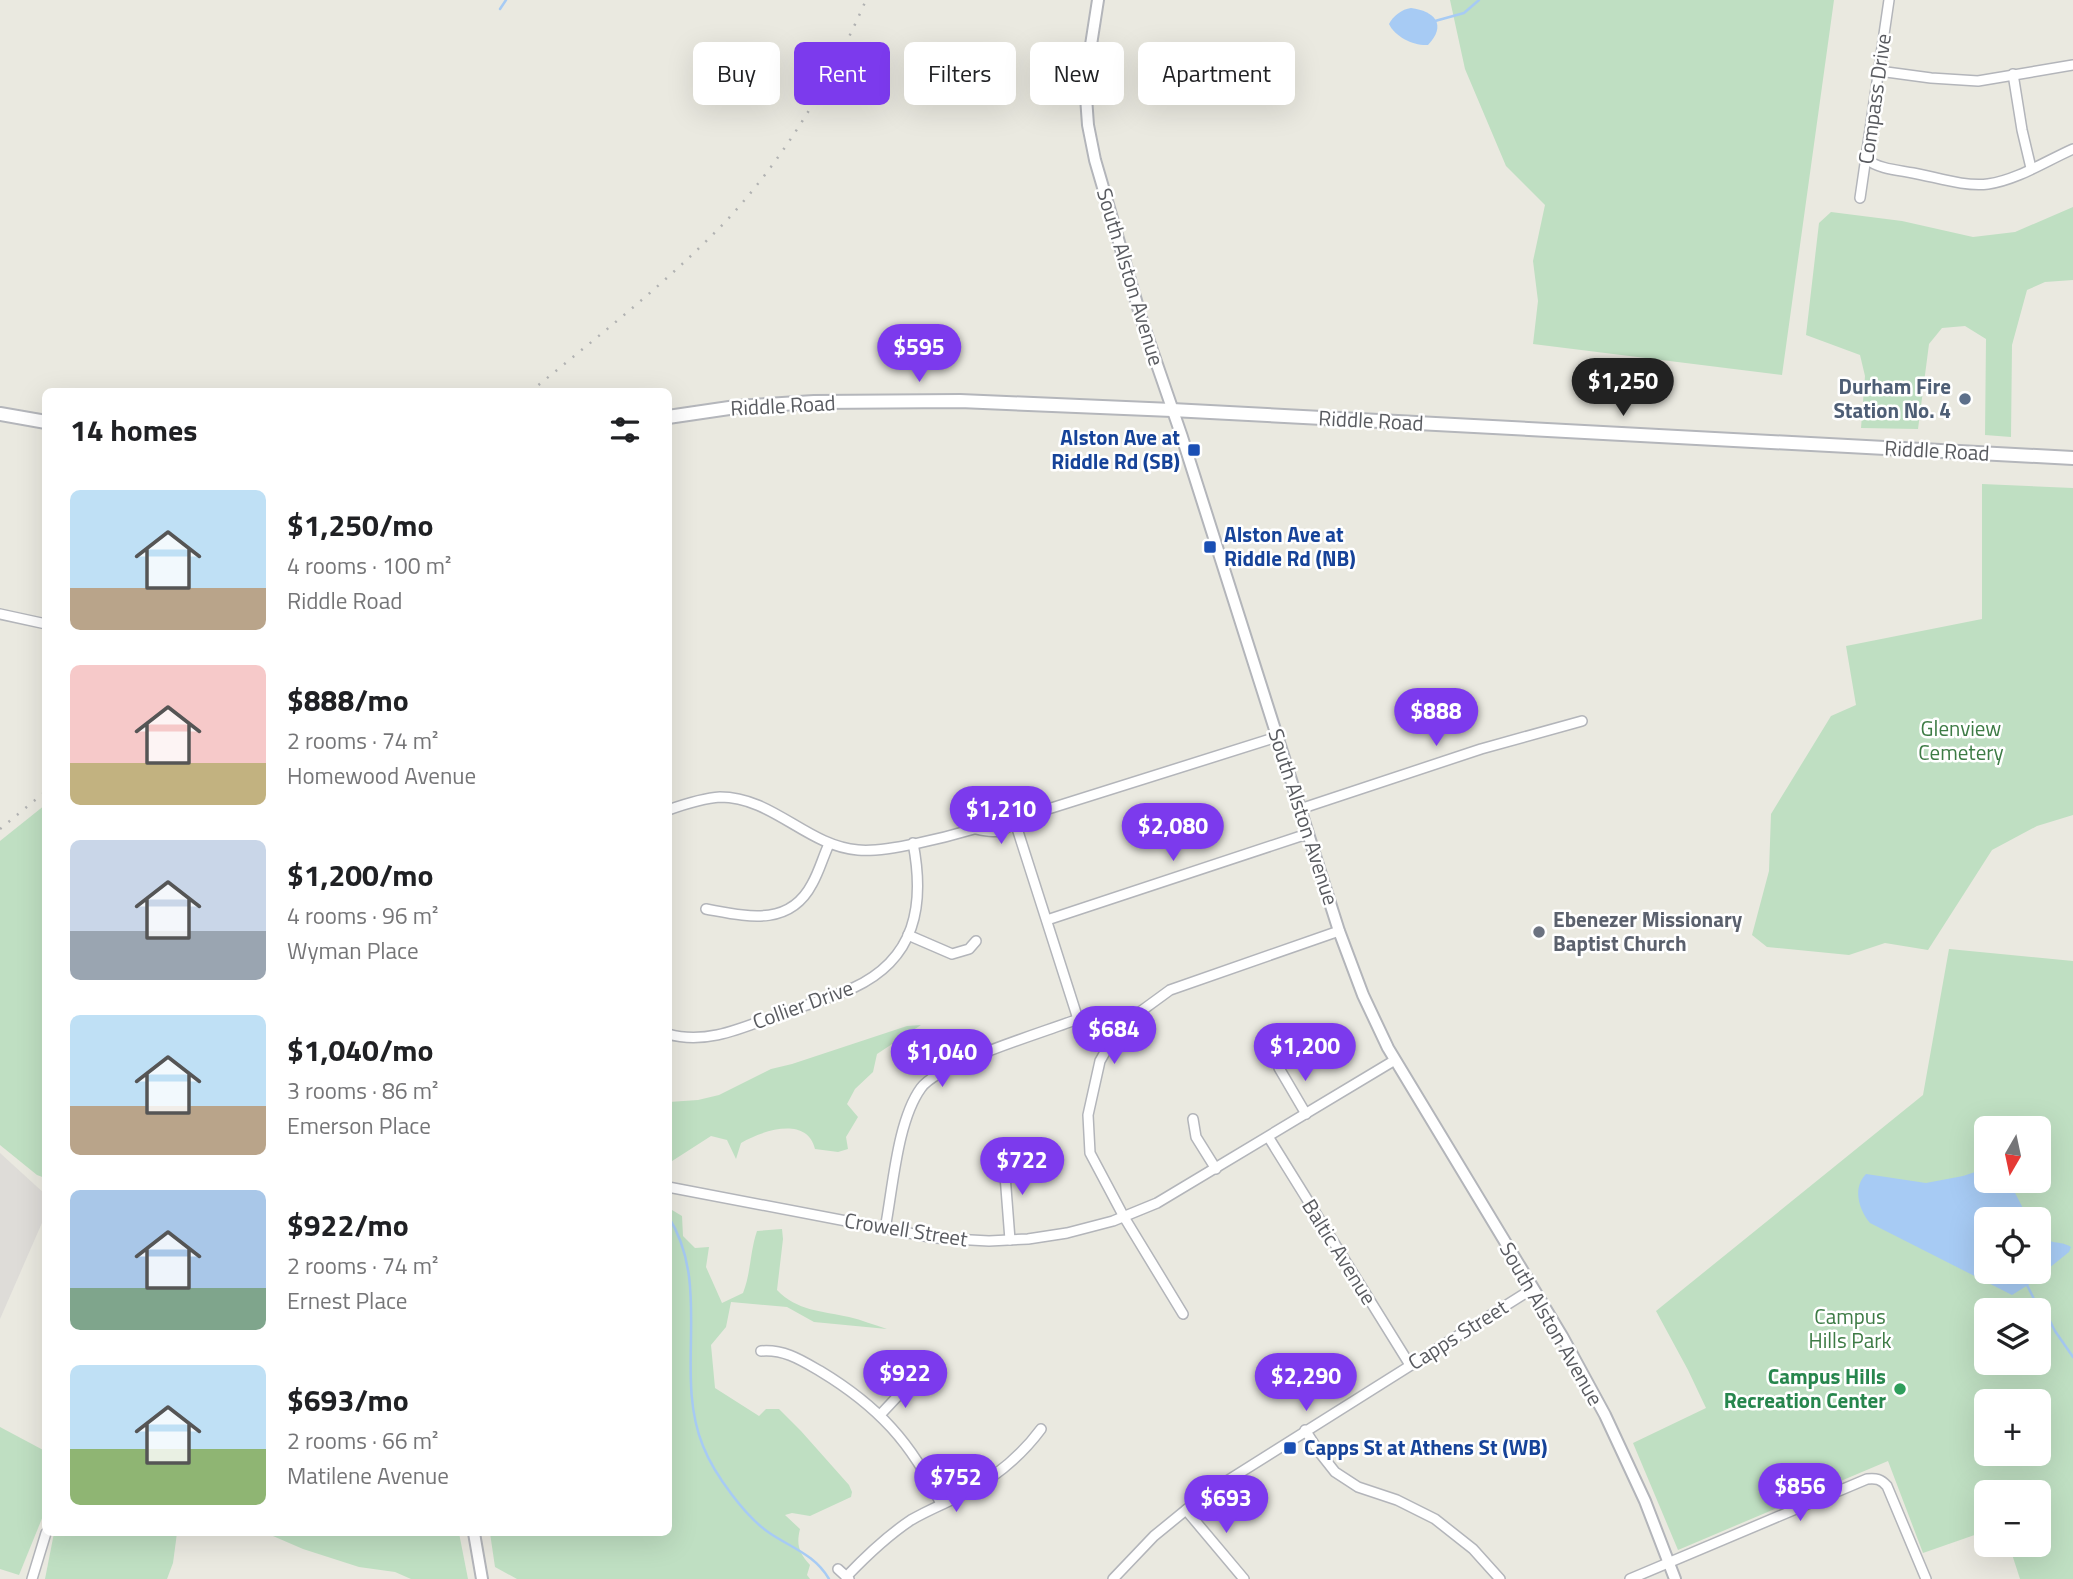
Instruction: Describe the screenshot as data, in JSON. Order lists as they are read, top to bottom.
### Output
{
  "streets": {
    "main road": ["Riddle Road"],
    "street": [
      "Compass Drive",
      "South Alston Avenue",
      "Collier Drive",
      "Crowell Street",
      "Baltic Avenue",
      "Capps Street"
    ]
  },
  "crossings": [
    ["South Alston Avenue", "Riddle Road"],
    ["South Alston Avenue", "Crowell Street"],
    ["South Alston Avenue", "Capps Street"],
    ["Crowell Street", "Baltic Avenue"],
    ["Baltic Avenue", "Capps Street"]
  ],
  "parks": ["Glenview Cemetery", "Campus Hills Park"],
  "places": {
    "other": ["Durham Fire Station No. 4", "Ebenezer Missionary Baptist Church", "Campus Hills Recreation Center"],
    "transit": ["Alston Ave at Riddle Rd (SB)", "Alston Ave at Riddle Rd (NB)", "Capps St at Athens St (WB)"]
  },
  "north": "bottom",
  "page": {
    "chip": [
      "Buy",
      "Rent",
      "Filters",
      "New",
      "Apartment"
    ],
    "price": [
      "$595",
      "$1,250",
      "$888",
      "$1,210",
      "$2,080",
      "$684",
      "$1,200",
      "$1,040",
      "$722",
      "$922",
      "$2,290",
      "$752",
      "$856",
      "$693"
    ],
    "heading": "14 homes",
    "list": [
      {
        "name": "$1,250/mo",
        "note": "4 rooms · 100 m² · Riddle Road"
      },
      {
        "name": "$888/mo",
        "note": "2 rooms · 74 m² · Homewood Avenue"
      },
      {
        "name": "$1,200/mo",
        "note": "4 rooms · 96 m² · Wyman Place"
      },
      {
        "name": "$1,040/mo",
        "note": "3 rooms · 86 m² · Emerson Place"
      },
      {
        "name": "$922/mo",
        "note": "2 rooms · 74 m² · Ernest Place"
      },
      {
        "name": "$693/mo",
        "note": "2 rooms · 66 m² · Matilene Avenue"
      }
    ],
    "map_buttons": ["+", "−"]
  }
}
